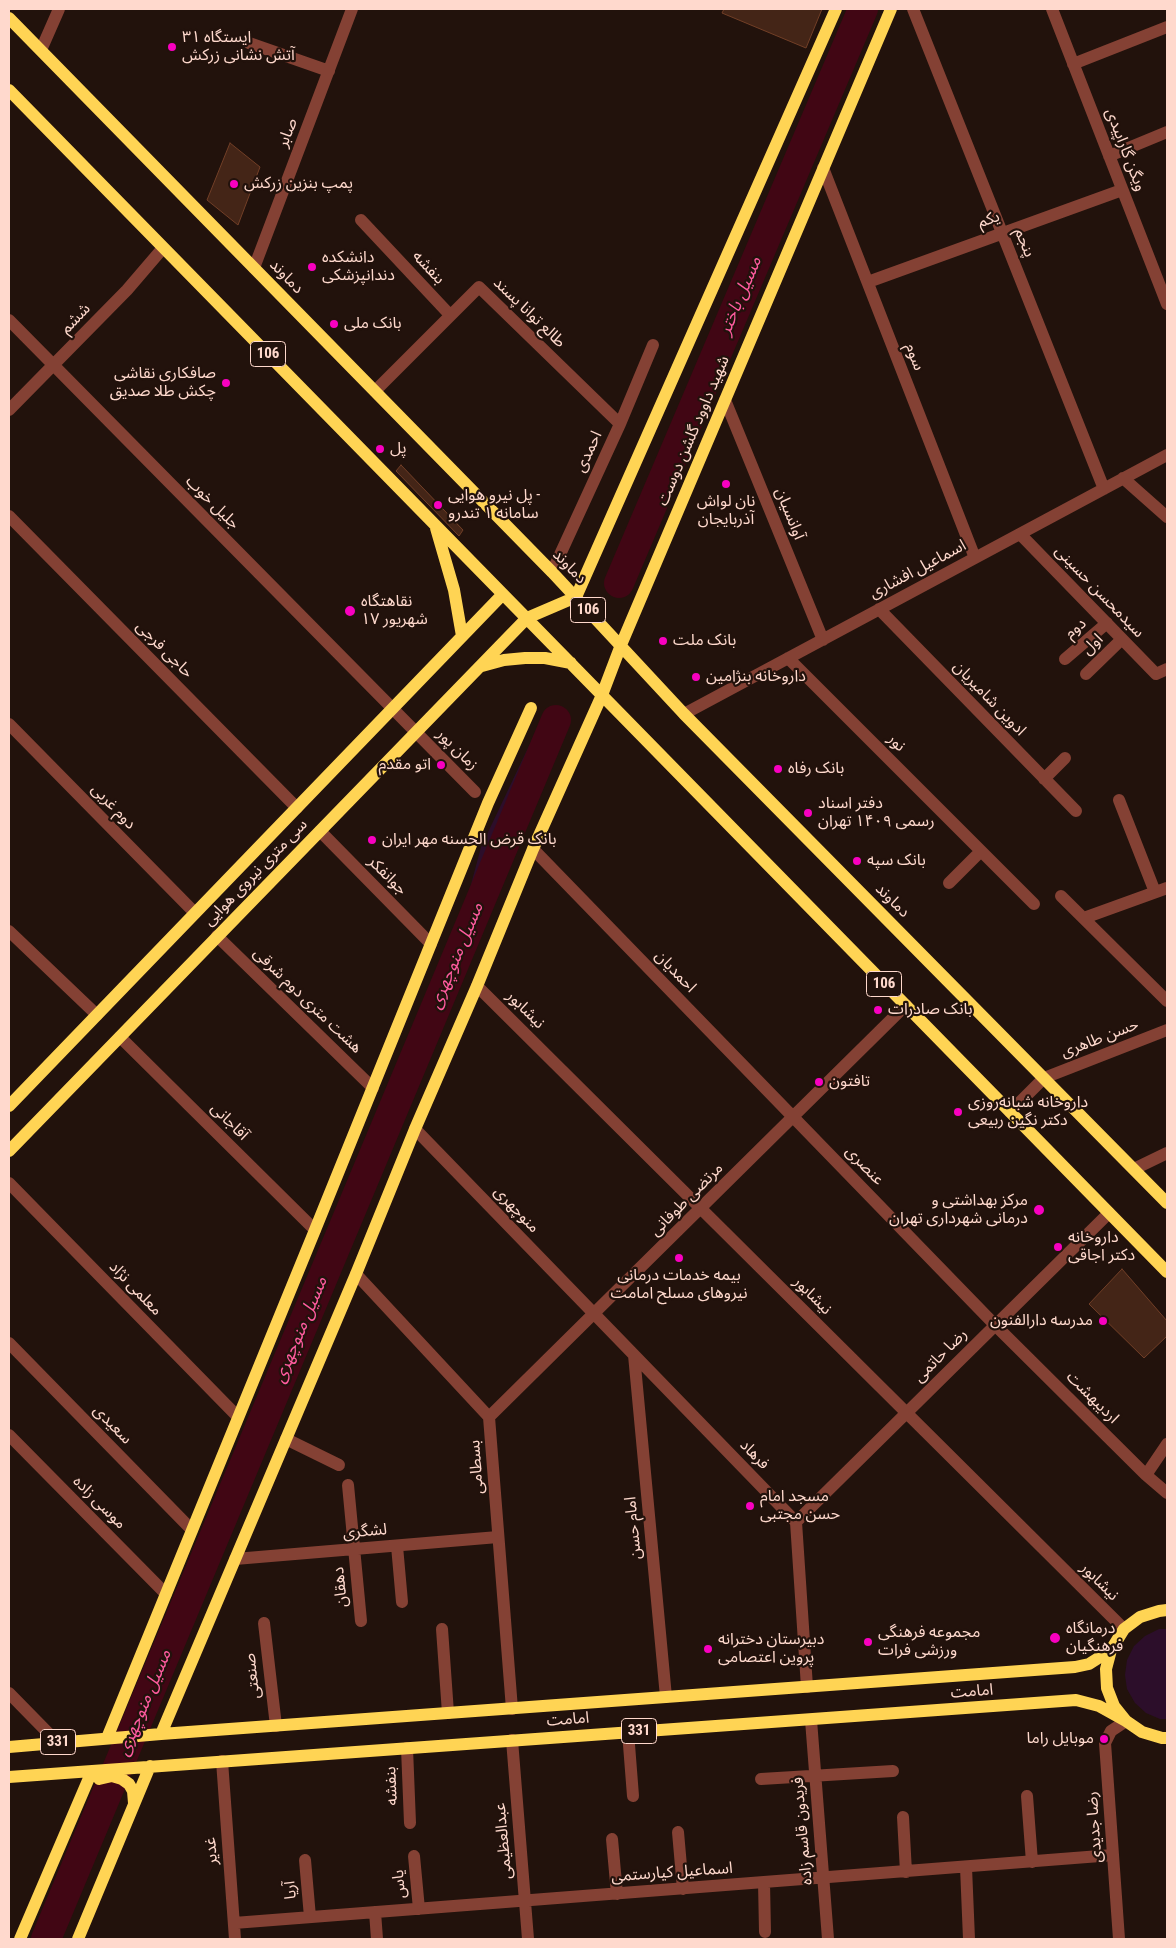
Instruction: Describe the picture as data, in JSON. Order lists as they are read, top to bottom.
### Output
{
  "streets": {
    "main road": [
      "دماوند",
      "106",
      "شهید داوود گلشن دوست",
      "سی متری نیروی هوایی",
      "امامت",
      "331"
    ],
    "street": [
      "صابر",
      "ویگن گاراپیدی",
      "یکم",
      "پنجم",
      "بنفشه",
      "طالع توانا پسند",
      "ششم",
      "سوم",
      "احمدی",
      "جلیل خوب",
      "آوانسیان",
      "اسماعیل افشاری",
      "سیدمحسن حسینی",
      "دوم",
      "اول",
      "حاجی فرجی",
      "ادوین شامیریان",
      "نور",
      "زمان پور",
      "دوم غربی",
      "جوانفکر",
      "احمدیان",
      "هشت متری دوم شرقی",
      "نیشابور",
      "حسن طاهری",
      "آقاجانی",
      "عنصری",
      "مرتضی طوفانی",
      "منوچهری",
      "معلمی نژاد",
      "رضا حاتمی",
      "اردیبهشت",
      "سعیدی",
      "فرهاد",
      "بسطامی",
      "موسی زاده",
      "امام حسن",
      "لشگری",
      "دهقان",
      "صنعتی",
      "رضا جدیدی",
      "فریدون قاسم زاده",
      "عبدالعظیمی",
      "غدیر",
      "اسماعیل کیارستمی",
      "یاس",
      "آریا"
    ]
  },
  "crossings": [
    ["صابر", "دماوند"],
    ["ویگن گاراپیدی", "یکم"],
    ["یکم", "پنجم"],
    ["یکم", "سوم"],
    ["پنجم", "اسماعیل افشاری"],
    ["بنفشه", "طالع توانا پسند"],
    ["بنفشه", "امامت"],
    ["دماوند", "طالع توانا پسند"],
    ["دماوند", "شهید داوود گلشن دوست"],
    ["دماوند", "احمدی"],
    ["دماوند", "اسماعیل افشاری"],
    ["دماوند", "حسن طاهری"],
    ["طالع توانا پسند", "احمدی"],
    ["ششم", "106"],
    ["ششم", "جلیل خوب"],
    ["106", "شهید داوود گلشن دوست"],
    ["106", "سی متری نیروی هوایی"],
    ["106", "مرتضی طوفانی"],
    ["106", "رضا حاتمی"],
    ["سوم", "شهید داوود گلشن دوست"],
    ["سوم", "اسماعیل افشاری"],
    ["شهید داوود گلشن دوست", "آوانسیان"],
    ["جلیل خوب", "زمان پور"],
    ["جلیل خوب", "سی متری نیروی هوایی"],
    ["آوانسیان", "اسماعیل افشاری"],
    ["اسماعیل افشاری", "سیدمحسن حسینی"],
    ["اسماعیل افشاری", "ادوین شامیریان"],
    ["اسماعیل افشاری", "نور"],
    ["سیدمحسن حسینی", "دوم"],
    ["سیدمحسن حسینی", "اول"],
    ["حاجی فرجی", "سی متری نیروی هوایی"],
    ["زمان پور", "سی متری نیروی هوایی"],
    ["دوم غربی", "سی متری نیروی هوایی"],
    ["سی متری نیروی هوایی", "جوانفکر"],
    ["سی متری نیروی هوایی", "هشت متری دوم شرقی"],
    ["سی متری نیروی هوایی", "آقاجانی"],
    ["احمدیان", "عنصری"],
    ["احمدیان", "مرتضی طوفانی"],
    ["نیشابور", "مرتضی طوفانی"],
    ["نیشابور", "رضا حاتمی"],
    ["عنصری", "مرتضی طوفانی"],
    ["عنصری", "رضا حاتمی"],
    ["عنصری", "اردیبهشت"],
    ["مرتضی طوفانی", "منوچهری"],
    ["مرتضی طوفانی", "فرهاد"],
    ["مرتضی طوفانی", "بسطامی"],
    ["منوچهری", "فرهاد"],
    ["رضا حاتمی", "اردیبهشت"],
    ["رضا حاتمی", "فرهاد"],
    ["فرهاد", "امام حسن"],
    ["بسطامی", "لشگری"],
    ["بسطامی", "امامت"],
    ["امام حسن", "امامت"],
    ["لشگری", "دهقان"],
    ["صنعتی", "امامت"],
    ["امامت", "رضا جدیدی"],
    ["امامت", "فریدون قاسم زاده"],
    ["امامت", "عبدالعظیمی"],
    ["امامت", "غدیر"],
    ["رضا جدیدی", "اسماعیل کیارستمی"],
    ["فریدون قاسم زاده", "اسماعیل کیارستمی"],
    ["عبدالعظیمی", "اسماعیل کیارستمی"],
    ["غدیر", "اسماعیل کیارستمی"],
    ["اسماعیل کیارستمی", "یاس"],
    ["اسماعیل کیارستمی", "آریا"]
  ],
  "water": ["مسیل باختر", "مسیل منوچهری"],
  "places": [
    "ایستگاه ۳۱ آتش نشانی زرکش",
    "پمپ بنزین زرکش",
    "دانشکده دندانپزشکی",
    "بانک ملی",
    "صافکاری نقاشی چکش طلا صدیق",
    "پل",
    "نان لواش آذربایجان",
    "پل نیرو هوایی - سامانه ۱ تندرو",
    "نقاهتگاه ۱۷ شهریور",
    "بانک ملت",
    "داروخانه بنژامین",
    "اتو مقدم",
    "بانک رفاه",
    "دفتر اسناد رسمی ۱۴۰۹ تهران",
    "بانک قرض الحسنه مهر ایران",
    "بانک سپه",
    "بانک صادرات",
    "تافتون",
    "داروخانه شبانه‌روزی دکتر نگین ربیعی",
    "مرکز بهداشتی و درمانی شهرداری تهران",
    "داروخانه دکتر اجاقی",
    "بیمه خدمات درمانی نیروهای مسلح امامت",
    "مدرسه دارالفنون",
    "مسجد امام حسن مجتبی",
    "درمانگاه فرهنگیان",
    "مجموعه فرهنگی ورزشی فرات",
    "دبیرستان دخترانه پروین اعتصامی",
    "موبایل راما"
  ]
}
